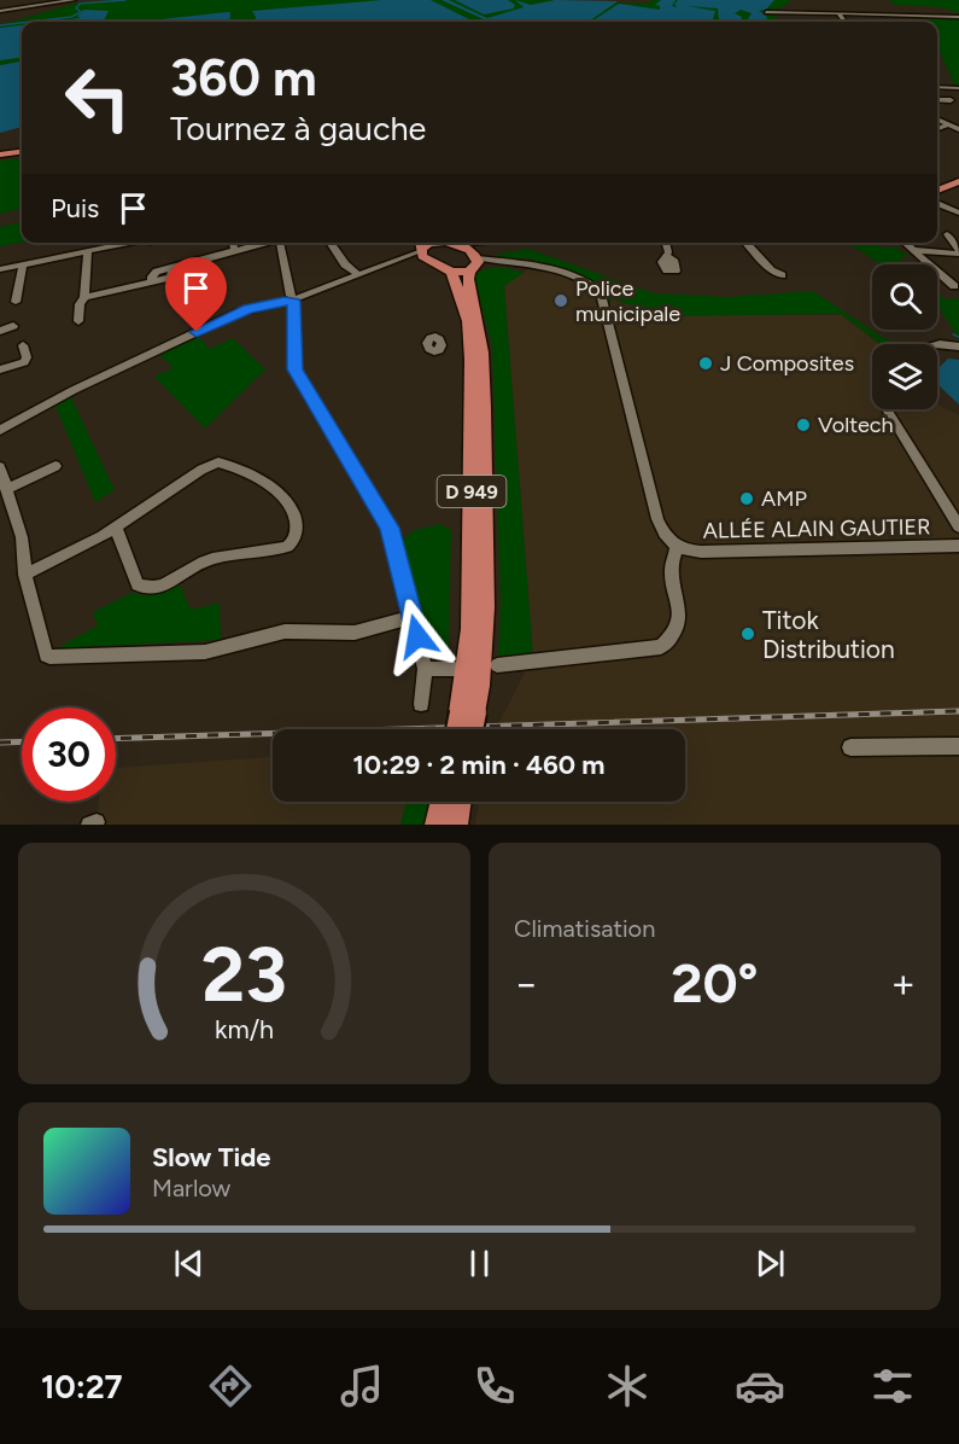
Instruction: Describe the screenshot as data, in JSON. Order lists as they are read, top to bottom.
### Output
{
  "streets": {
    "main road": ["D 949"],
    "street": ["ALLÉE ALAIN GAUTIER"]
  },
  "places": [
    "Police municipale",
    "J Composites",
    "Voltech",
    "AMP",
    "Titok Distribution"
  ],
  "page": {
    "turn": ["360 m", "Tournez à gauche"],
    "then": "Puis",
    "limit": "30",
    "trip": "10:29 · 2 min · 460 m",
    "tile": "Climatisation",
    "heat": ["−", "20°", "+"],
    "song": ["Slow Tide", "Marlow"],
    "tabs": "10:27",
    "gauge": ["23", "km/h"]
  }
}
